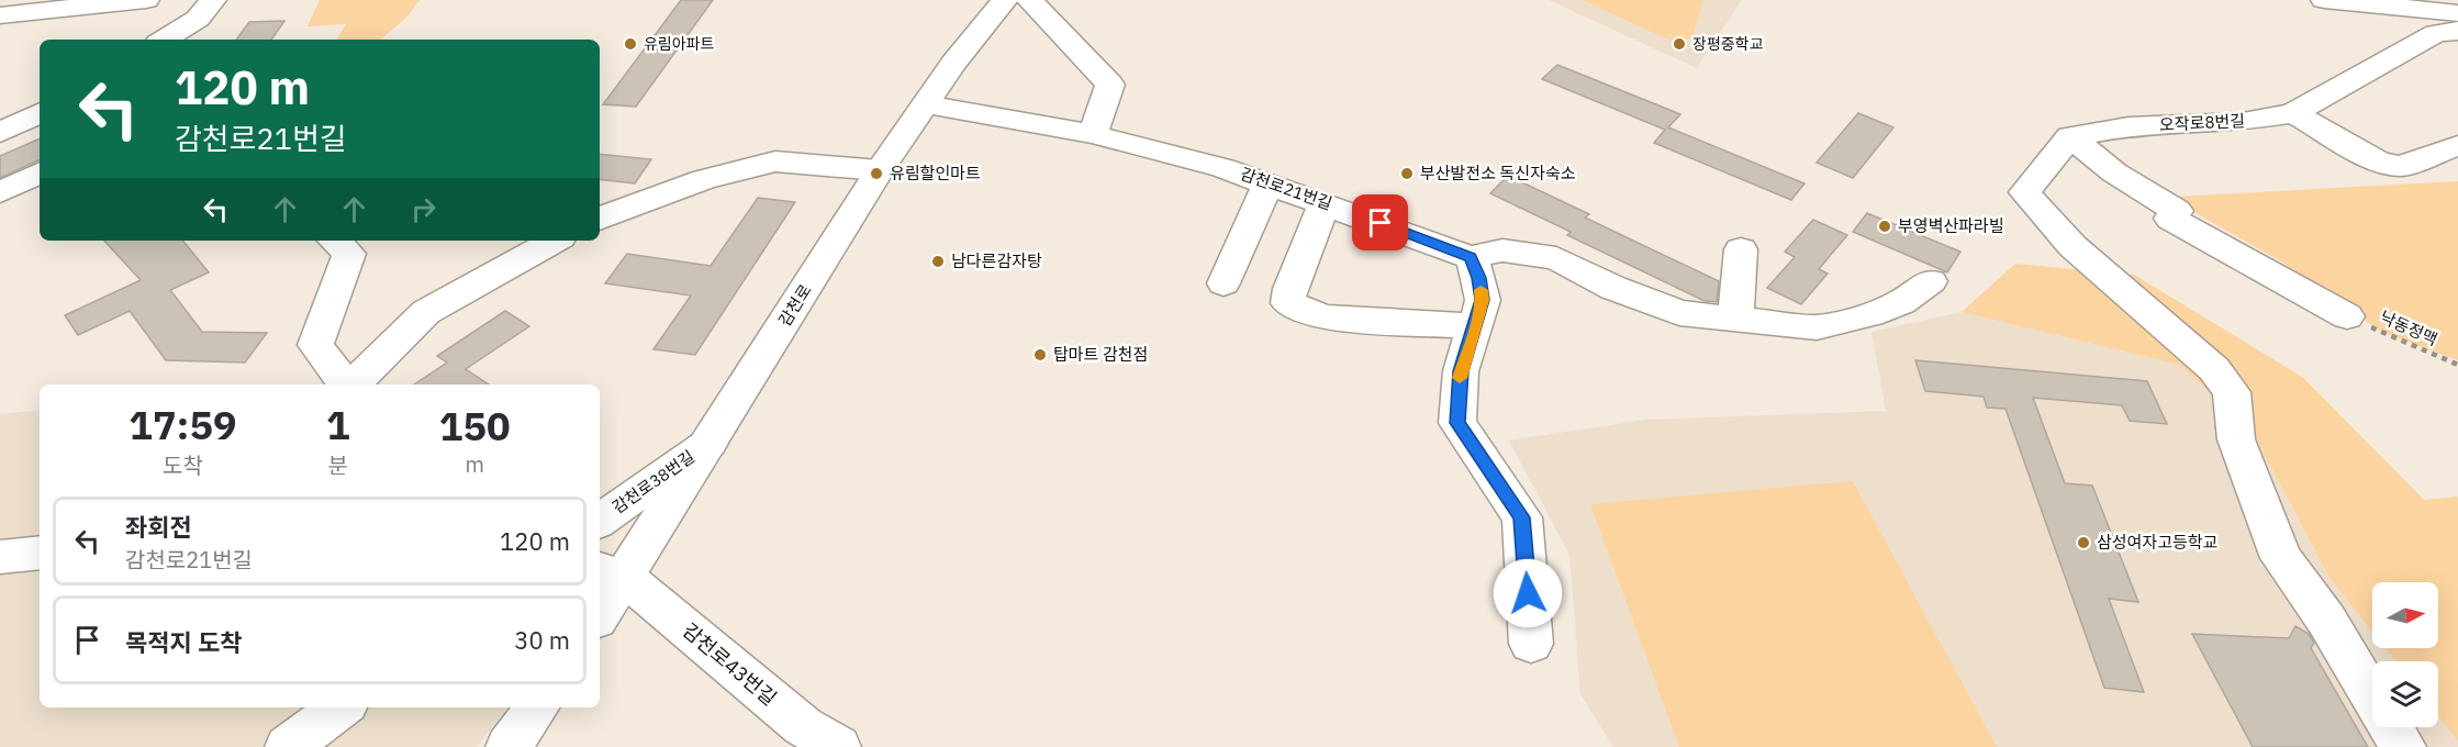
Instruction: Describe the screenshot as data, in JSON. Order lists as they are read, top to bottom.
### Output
{
  "streets": {
    "street": [
      "오작로8번길",
      "감천로21번길",
      "감천로",
      "감천로38번길",
      "감천로43번길"
    ],
    "path": ["낙동정맥"]
  },
  "crossings": [
    ["감천로21번길", "감천로"],
    ["감천로", "감천로38번길"],
    ["감천로", "감천로43번길"]
  ],
  "places": [
    "유림아파트",
    "장평중학교",
    "유림할인마트",
    "부산발전소 독신자숙소",
    "부영벽산파라빌",
    "남다른감자탕",
    "탑마트 감천점",
    "삼성여자고등학교"
  ],
  "north": "right",
  "page": {
    "turn": ["120 m", "감천로21번길"],
    "eta": [
      "17:59",
      "도착",
      "1",
      "분",
      "150",
      "m"
    ],
    "list": [
      {
        "name": "좌회전",
        "note": "감천로21번길",
        "value": "120 m"
      },
      {
        "name": "목적지 도착",
        "value": "30 m"
      }
    ]
  }
}
